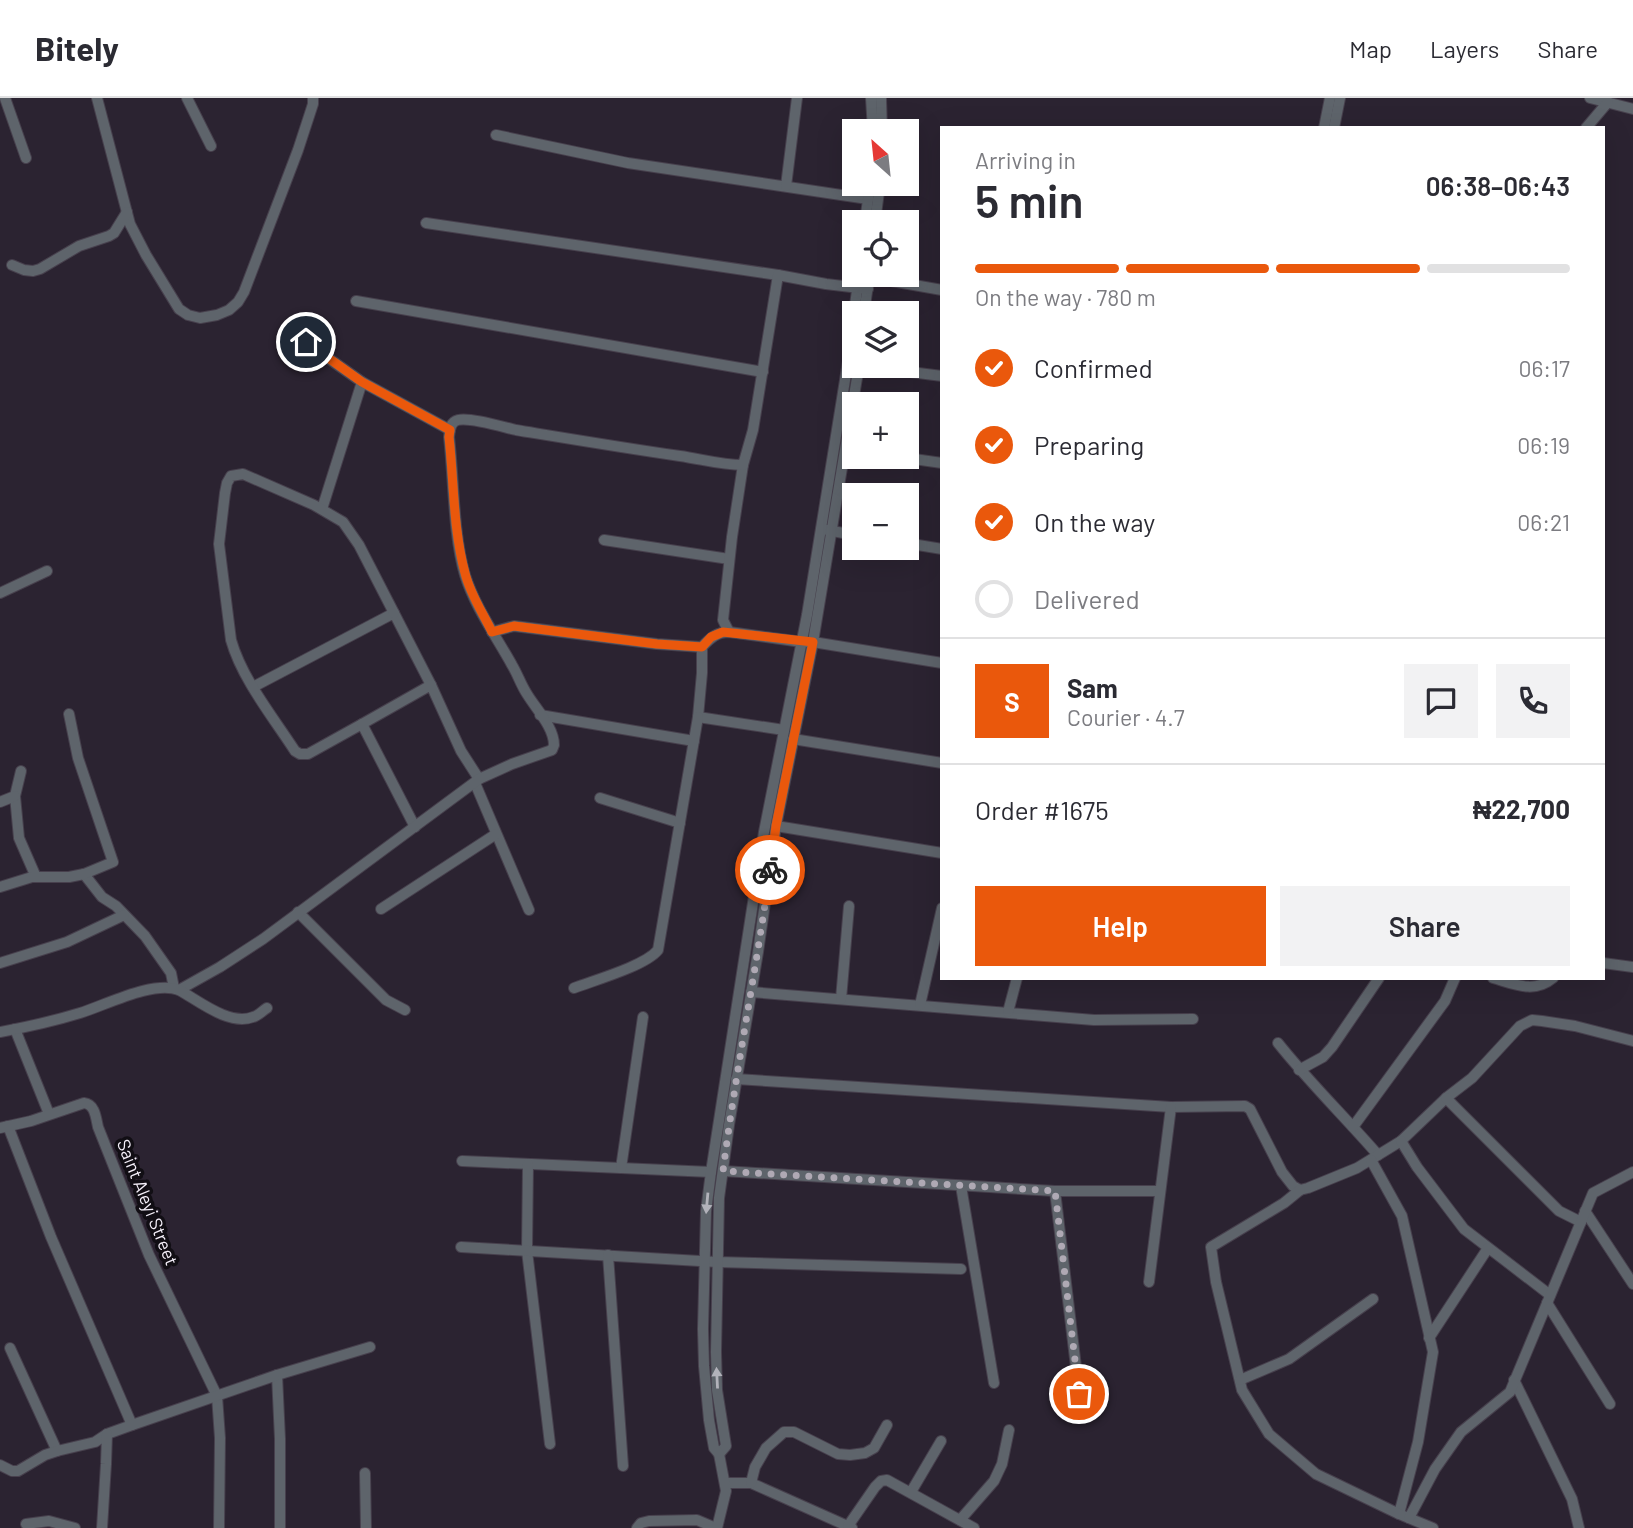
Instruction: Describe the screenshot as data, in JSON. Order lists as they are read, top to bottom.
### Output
{
  "streets": {
    "street": ["Saint Aleyi Street"]
  },
  "north": "top left",
  "page": {
    "header": "Bitely",
    "nav": ["Map", "Layers", "Share"],
    "map_buttons": ["+", "−"],
    "heading": ["5 min", "Arriving in", "06:38–06:43"],
    "panel": [
      "Sam",
      "Courier · 4.7",
      "Order #1675",
      "₦22,700"
    ],
    "bar": "On the way · 780 m",
    "list": [
      ["Confirmed", "06:17"],
      ["Preparing", "06:19"],
      ["On the way", "06:21"],
      "Delivered"
    ],
    "round": "S",
    "buttons": ["Help", "Share"]
  }
}
